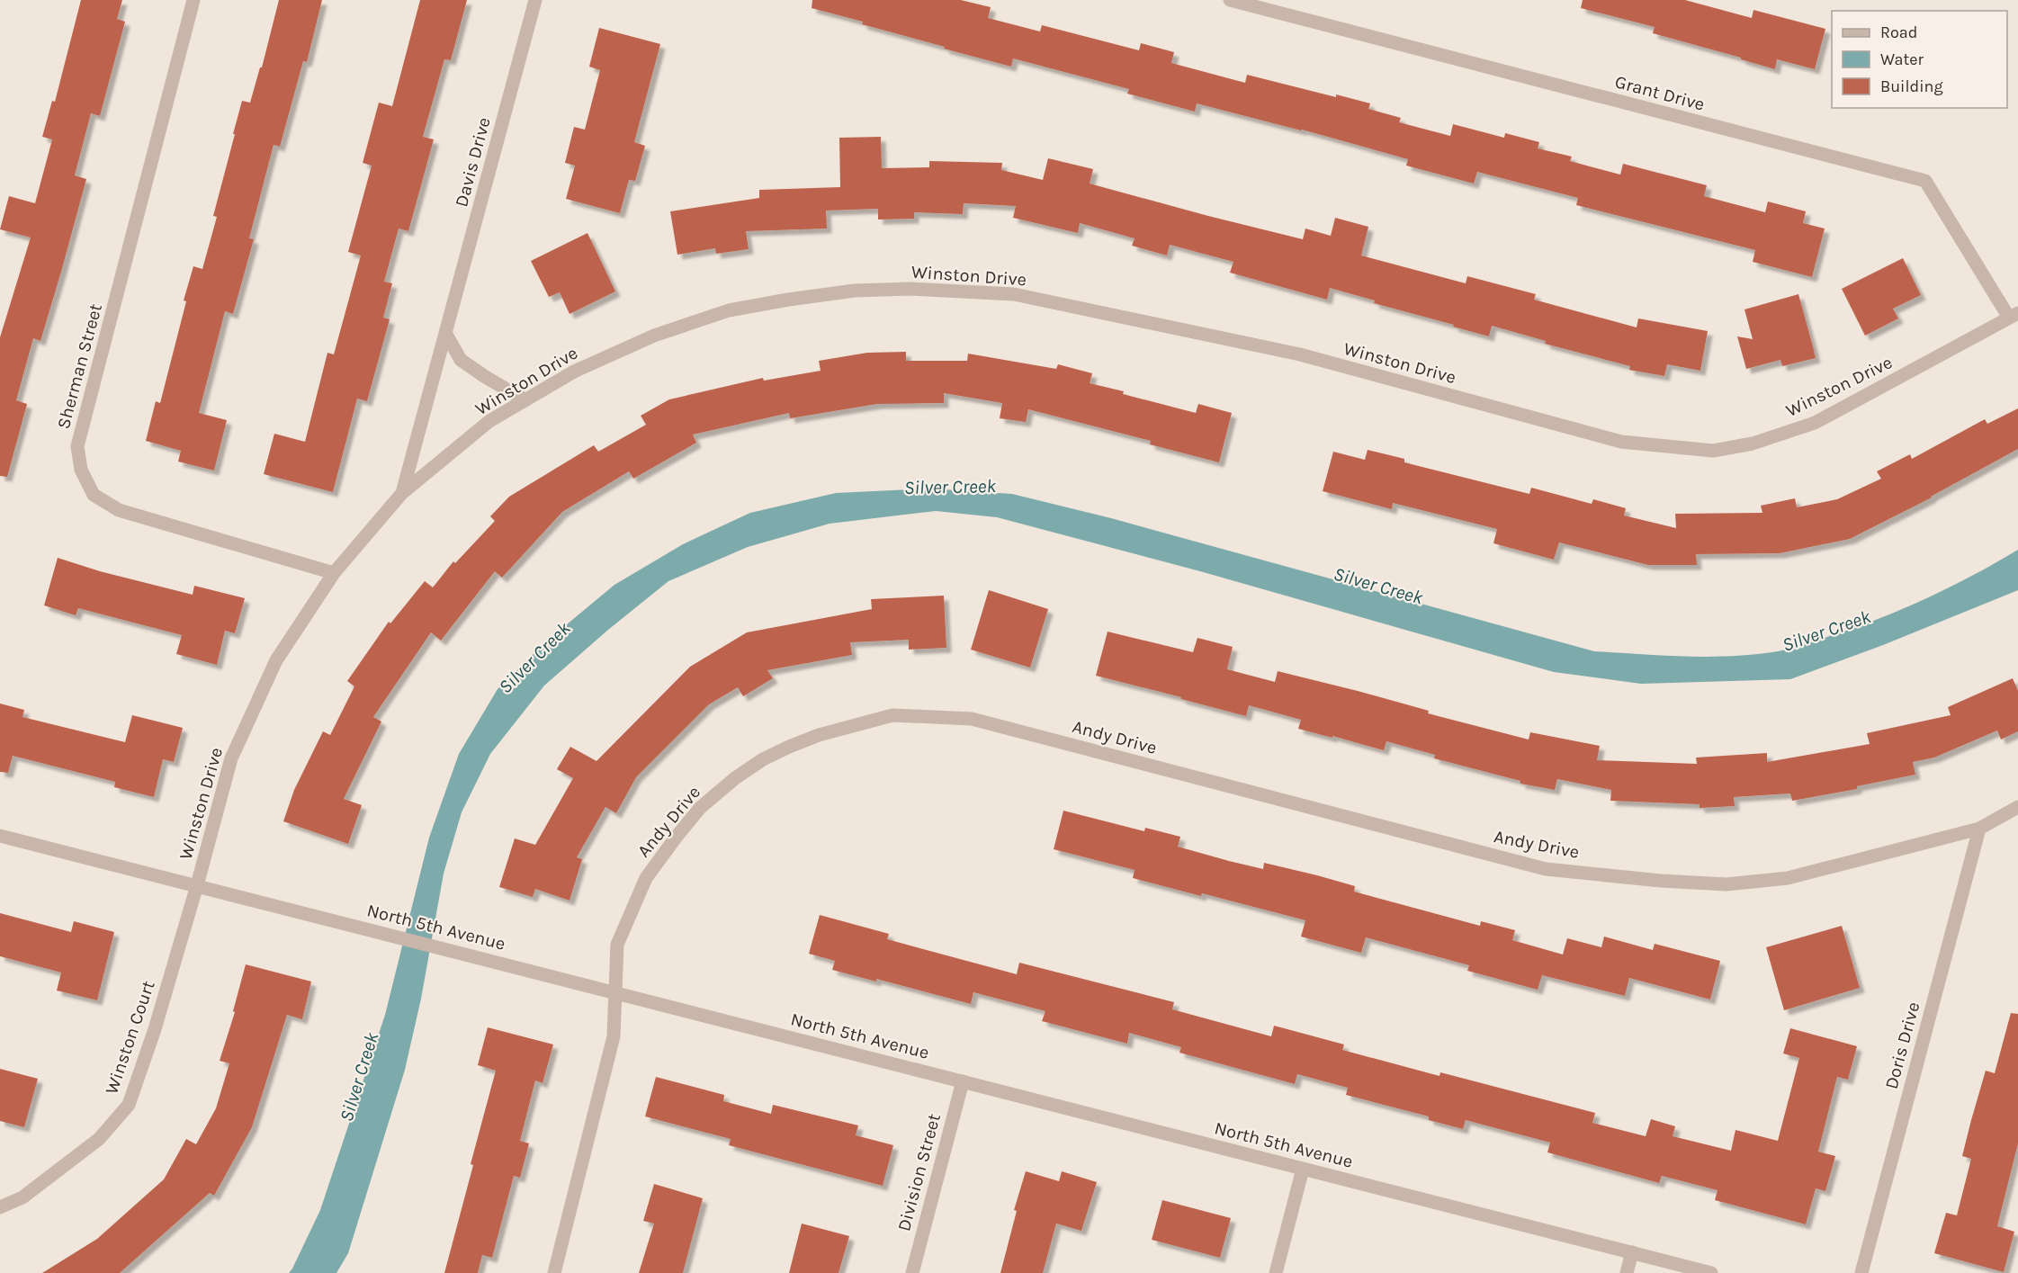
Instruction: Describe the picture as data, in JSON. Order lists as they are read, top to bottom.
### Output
{
  "streets": {
    "street": [
      "Grant Drive",
      "Davis Drive",
      "Winston Drive",
      "Sherman Street",
      "Andy Drive",
      "North 5th Avenue",
      "Winston Court",
      "Doris Drive",
      "Division Street"
    ]
  },
  "crossings": [
    ["Grant Drive", "Winston Drive"],
    ["Davis Drive", "Winston Drive"],
    ["Winston Drive", "Sherman Street"],
    ["Winston Drive", "North 5th Avenue"],
    ["Winston Drive", "Winston Court"],
    ["Andy Drive", "North 5th Avenue"],
    ["Andy Drive", "Doris Drive"],
    ["North 5th Avenue", "Winston Court"],
    ["North 5th Avenue", "Division Street"]
  ],
  "water": ["Silver Creek"],
  "legend": ["Road", "Water", "Building"]
}
